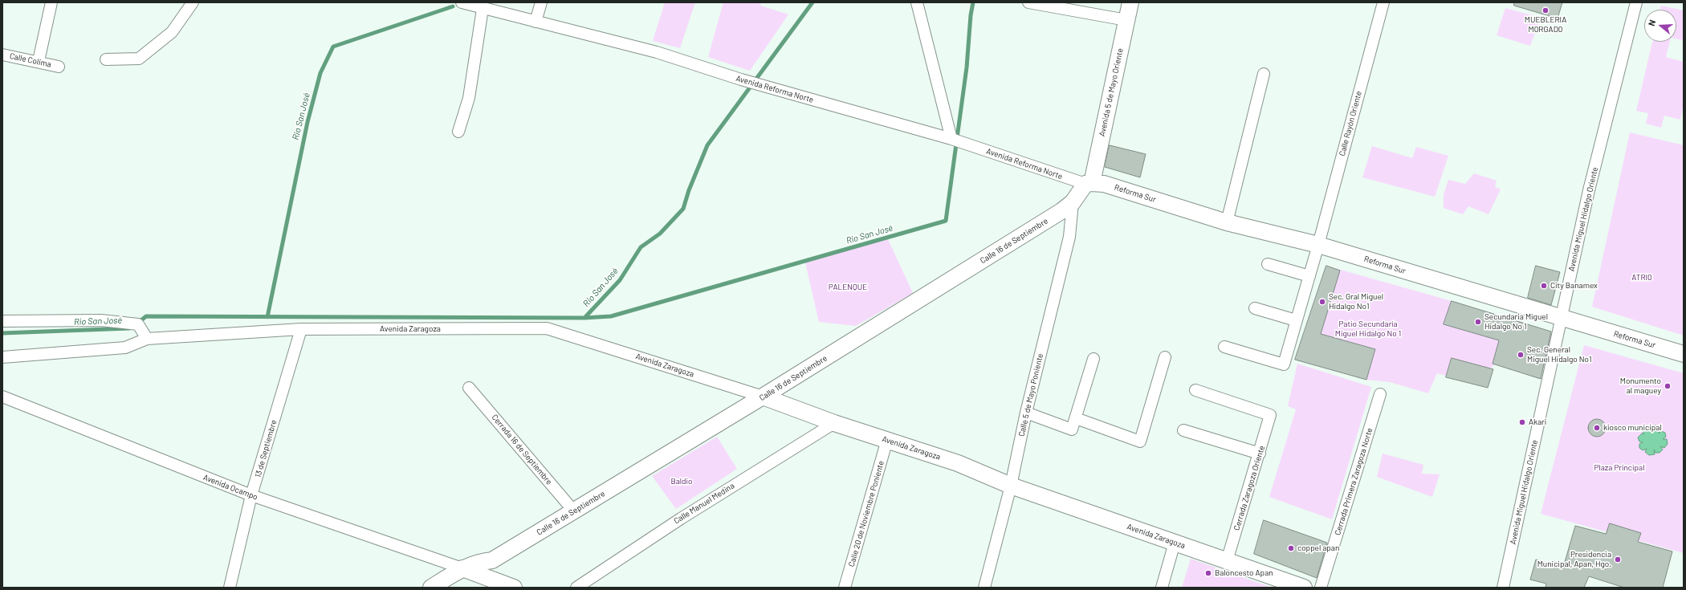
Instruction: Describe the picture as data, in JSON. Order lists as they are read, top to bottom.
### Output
{
  "streets": {
    "main road": [
      "Avenida 5 de Mayo Oriente",
      "Reforma Sur",
      "Calle 16 de Septiembre",
      "Avenida Zaragoza"
    ],
    "street": [
      "Calle Colima",
      "Avenida Reforma Norte",
      "Calle Rayón Oriente",
      "Avenida Miguel Hidalgo Oriente",
      "Calle 5 de Mayo Poniente",
      "13 de Septiembre",
      "Cerrada 16 de Septiembre",
      "Cerrada Primera Zaragoza Norte",
      "Avenida Ocampo",
      "Cerrada Zaragoza Oriente",
      "Calle Manuel Medina",
      "Calle 20 de Noviembre Poniente"
    ]
  },
  "crossings": [
    ["Avenida Reforma Norte", "Avenida 5 de Mayo Oriente"],
    ["Avenida Reforma Norte", "Reforma Sur"],
    ["Avenida Reforma Norte", "Calle 16 de Septiembre"],
    ["Avenida 5 de Mayo Oriente", "Reforma Sur"],
    ["Avenida 5 de Mayo Oriente", "Calle 16 de Septiembre"],
    ["Calle Rayón Oriente", "Reforma Sur"],
    ["Reforma Sur", "Avenida Miguel Hidalgo Oriente"],
    ["Reforma Sur", "Calle 16 de Septiembre"],
    ["Calle 16 de Septiembre", "Avenida Zaragoza"],
    ["Calle 16 de Septiembre", "Calle 5 de Mayo Poniente"],
    ["Calle 16 de Septiembre", "Cerrada 16 de Septiembre"],
    ["Calle 16 de Septiembre", "Avenida Ocampo"],
    ["Avenida Zaragoza", "Calle 5 de Mayo Poniente"],
    ["Avenida Zaragoza", "13 de Septiembre"],
    ["Avenida Zaragoza", "Cerrada Zaragoza Oriente"],
    ["Avenida Zaragoza", "Calle Manuel Medina"],
    ["Avenida Zaragoza", "Calle 20 de Noviembre Poniente"],
    ["13 de Septiembre", "Avenida Ocampo"]
  ],
  "water": ["Rio San José"],
  "parks": [
    "ATRI0",
    "PALENQUE",
    "Patio Secundaría Miguel Hidalgo No 1",
    "Plaza Principal",
    "Baldio"
  ],
  "places": [
    "MUEBLERIA M0RGAD0",
    "City Banamex",
    "Sec. Gral Miguel Hidalgo No1",
    "Secundaria Miguel Hidalgo No 1",
    "Sec. General Miguel Hidalgo No1",
    "Monumento al maguey",
    "Akari",
    "kiosco municipal",
    "coppel apan",
    "Presidencia Municipal, Apan, Hgo.",
    "Baloncesto Apan"
  ],
  "north": "left"
}
